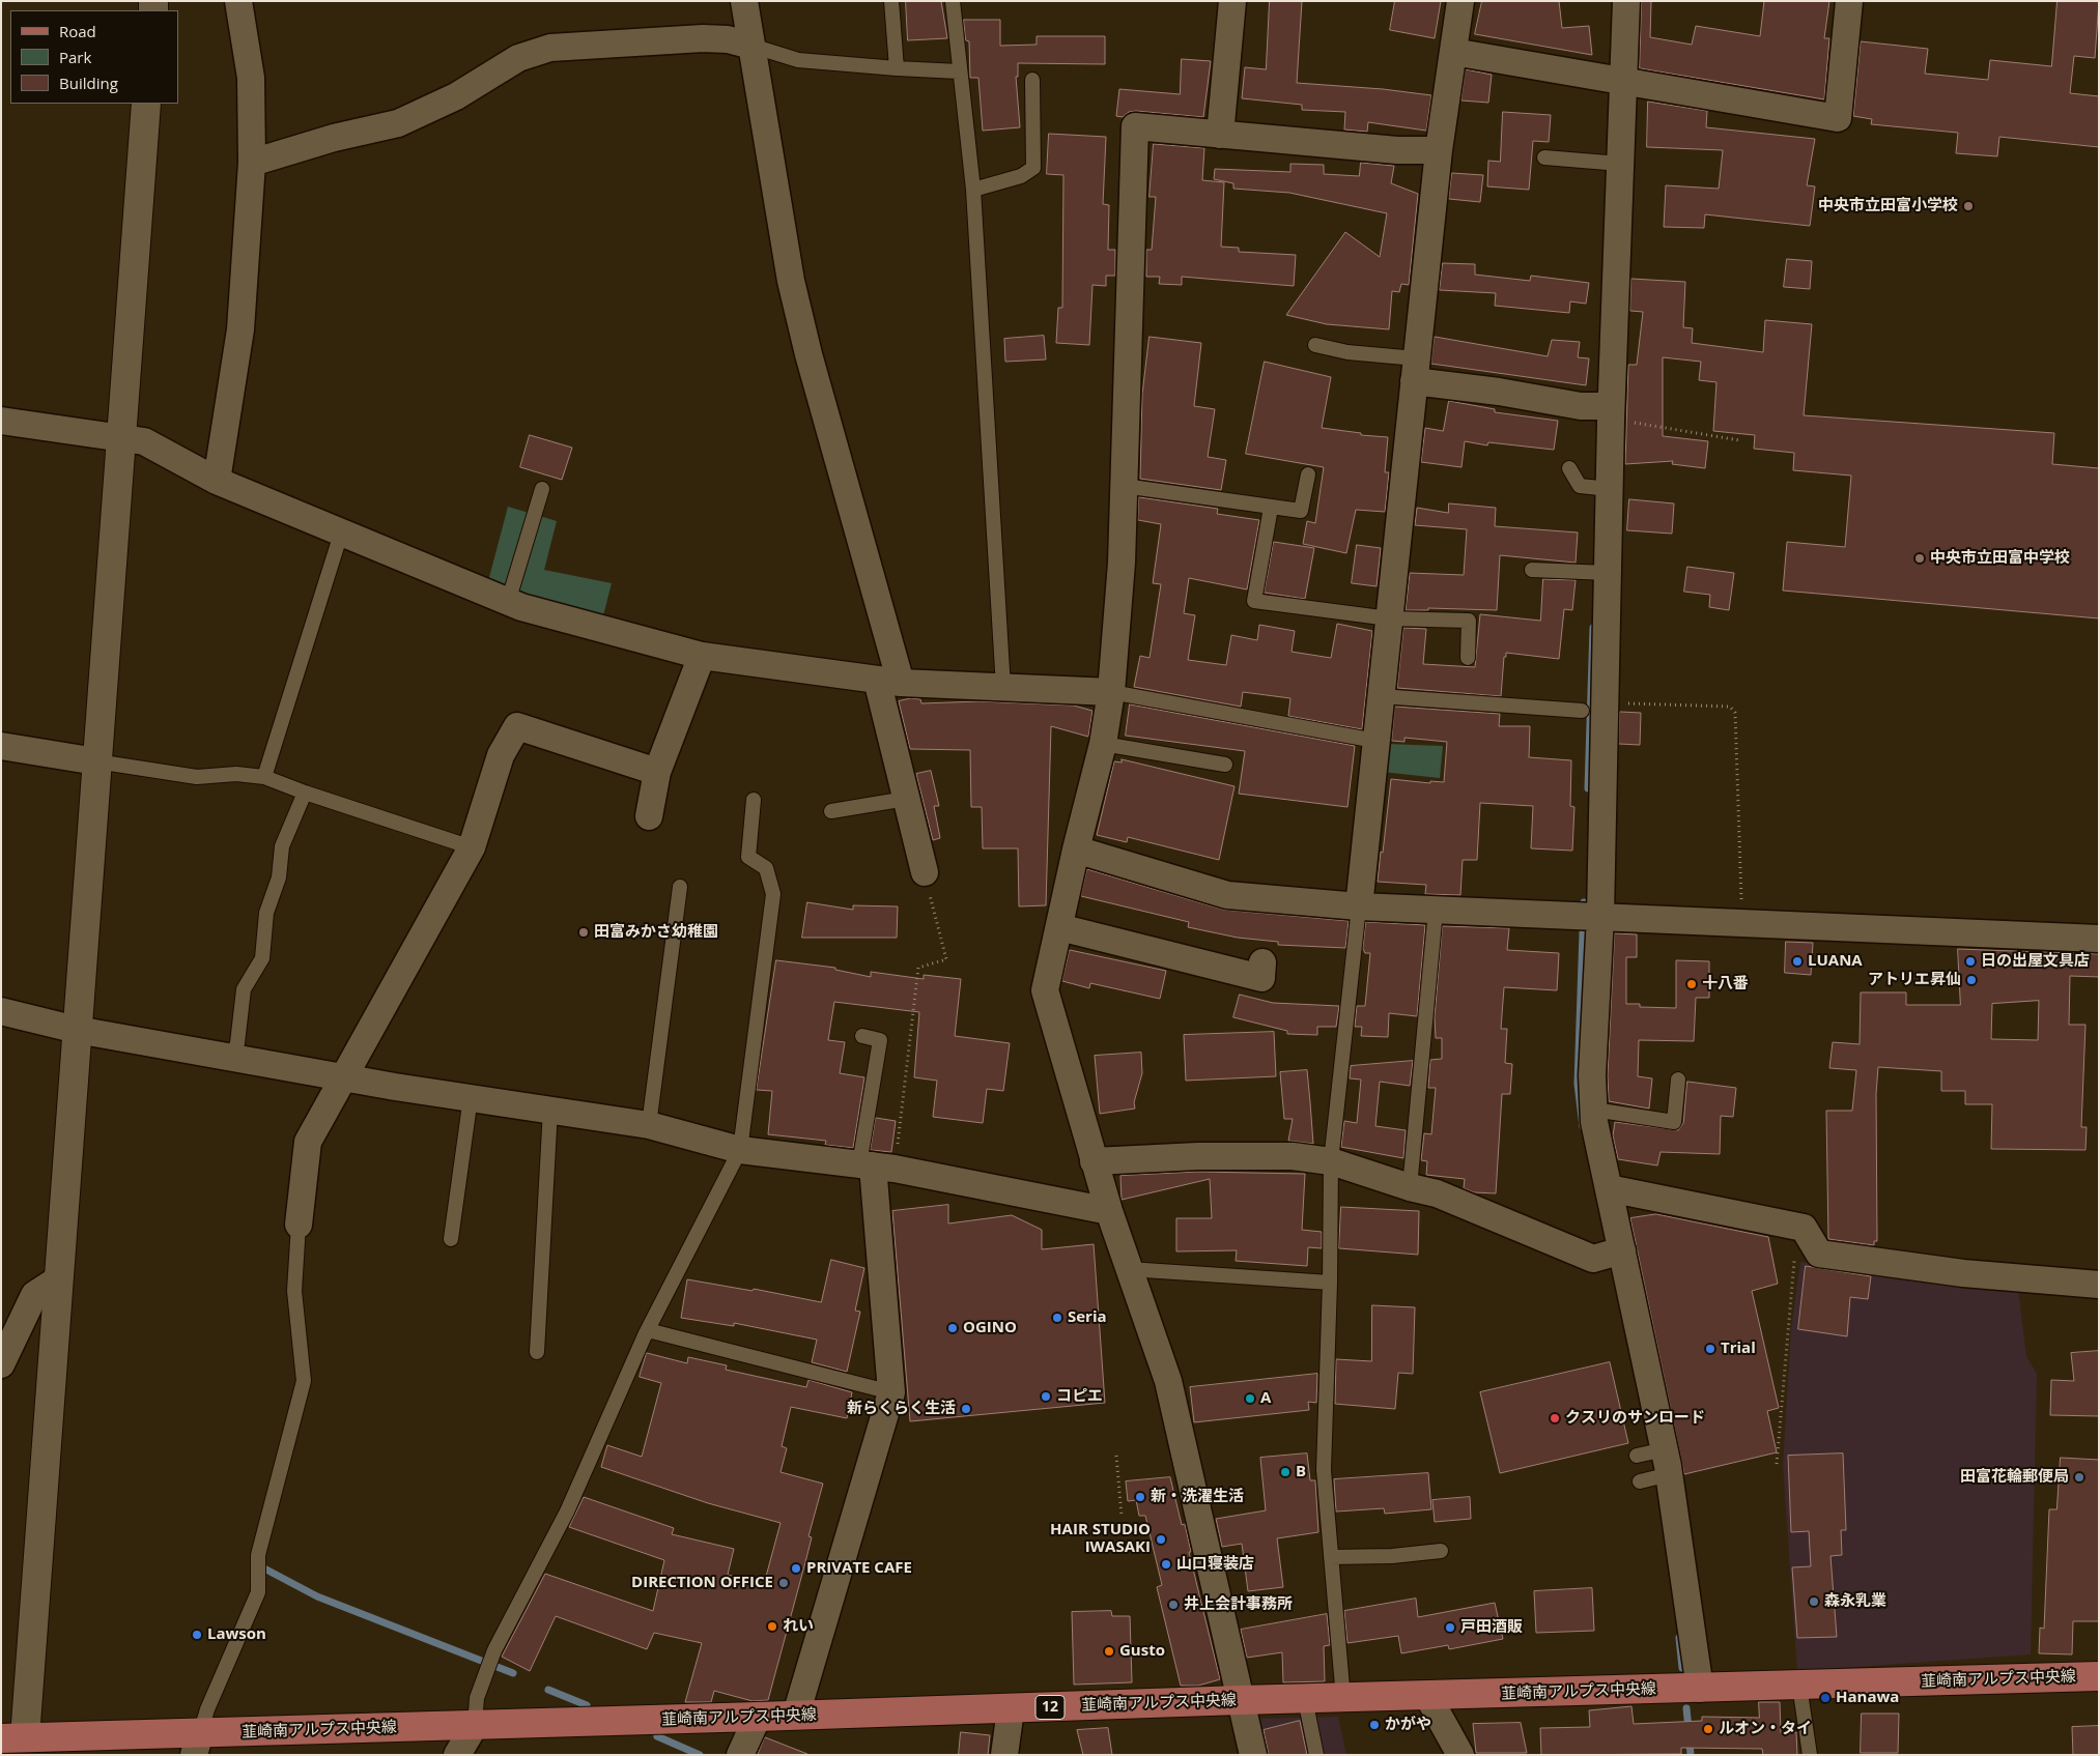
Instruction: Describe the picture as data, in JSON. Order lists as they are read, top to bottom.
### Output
{
  "streets": {
    "main road": ["韮崎南アルプス中央線", "12"]
  },
  "places": [
    "中央市立田富小学校",
    "中央市立田富中学校",
    "田富みかさ幼稚園",
    "LUANA",
    "日の出屋文具店",
    "アトリエ昇仙",
    "十八番",
    "Seria",
    "OGINO",
    "Trial",
    "コピエ",
    "A",
    "新らくらく生活",
    "クスリのサンロード",
    "B",
    "田富花輪郵便局",
    "新・洗濯生活",
    "HAIR STUDIO IWASAKI",
    "山口寝装店",
    "PRIVATE CAFE",
    "DIRECTION OFFICE",
    "森永乳業",
    "井上会計事務所",
    "れい",
    "戸田酒販",
    "Lawson",
    "Gusto",
    "Hanawa",
    "かがや",
    "ルオン・タイ"
  ],
  "legend": ["Road", "Park", "Building"]
}
